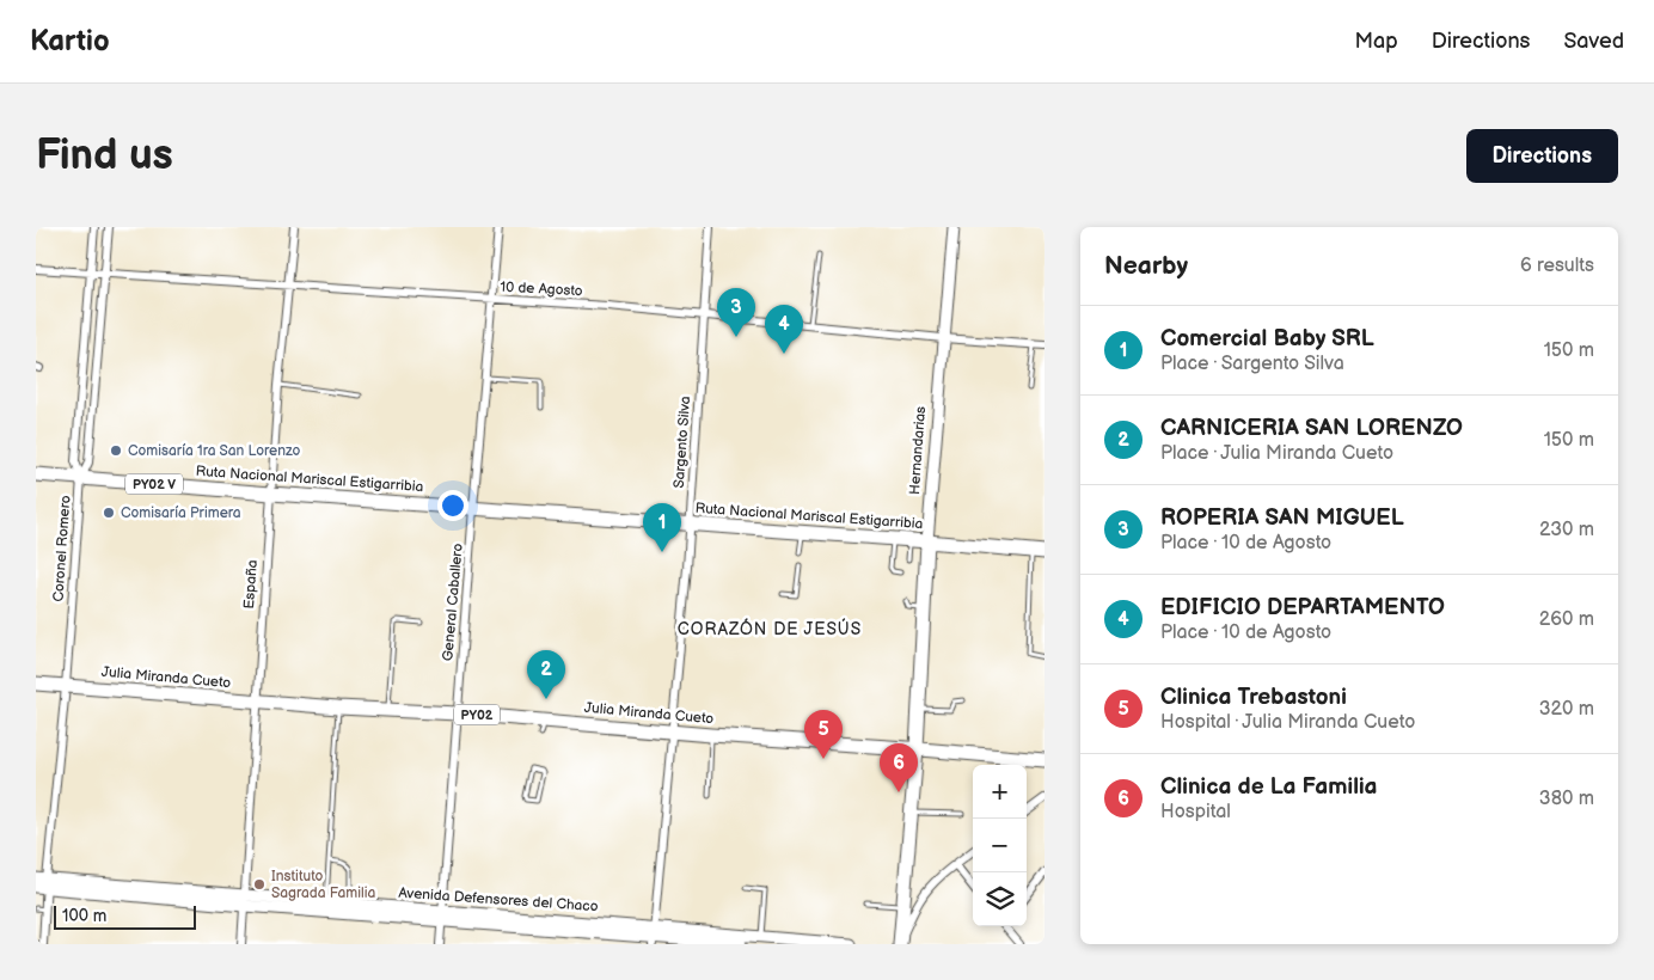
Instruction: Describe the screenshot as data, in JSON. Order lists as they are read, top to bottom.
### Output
{
  "streets": {
    "highway": [
      "Hernandarias",
      "Ruta Nacional Mariscal Estigarribia",
      "PY02 V",
      "Julia Miranda Cueto",
      "PY02"
    ],
    "street": [
      "10 de Agosto",
      "Sargento Silva",
      "Coronel Romero",
      "España",
      "General Caballero",
      "Avenida Defensores del Chaco"
    ]
  },
  "crossings": [
    ["10 de Agosto", "Sargento Silva"],
    ["10 de Agosto", "Hernandarias"],
    ["10 de Agosto", "Coronel Romero"],
    ["10 de Agosto", "España"],
    ["10 de Agosto", "General Caballero"],
    ["Sargento Silva", "Ruta Nacional Mariscal Estigarribia"],
    ["Sargento Silva", "Julia Miranda Cueto"],
    ["Sargento Silva", "Avenida Defensores del Chaco"],
    ["Hernandarias", "Ruta Nacional Mariscal Estigarribia"],
    ["Hernandarias", "Julia Miranda Cueto"],
    ["Ruta Nacional Mariscal Estigarribia", "Coronel Romero"],
    ["Ruta Nacional Mariscal Estigarribia", "España"],
    ["Ruta Nacional Mariscal Estigarribia", "General Caballero"],
    ["Coronel Romero", "Julia Miranda Cueto"],
    ["Coronel Romero", "Avenida Defensores del Chaco"],
    ["España", "Julia Miranda Cueto"],
    ["España", "Avenida Defensores del Chaco"],
    ["General Caballero", "Julia Miranda Cueto"],
    ["General Caballero", "Avenida Defensores del Chaco"]
  ],
  "districts": ["CORAZÓN DE JESÚS"],
  "places": ["Comisaría 1ra San Lorenzo", "Comisaría Primera", "Instituto Sagrada Familia"],
  "scale_bar": "100 m",
  "page": {
    "header": "Kartio",
    "nav": ["Map", "Directions", "Saved"],
    "buttons": "Directions",
    "title": "Find us",
    "heading": ["Nearby", "6 results"],
    "pins": [
      "3",
      "4",
      "1",
      "2",
      "5",
      "6"
    ],
    "list": [
      {
        "mark": "1",
        "name": "Comercial Baby SRL",
        "note": "Place · Sargento Silva",
        "value": "150 m"
      },
      {
        "mark": "2",
        "name": "CARNICERIA SAN LORENZO",
        "note": "Place · Julia Miranda Cueto",
        "value": "150 m"
      },
      {
        "mark": "3",
        "name": "ROPERIA SAN MIGUEL",
        "note": "Place · 10 de Agosto",
        "value": "230 m"
      },
      {
        "mark": "4",
        "name": "EDIFICIO DEPARTAMENTO",
        "note": "Place · 10 de Agosto",
        "value": "260 m"
      },
      {
        "mark": "5",
        "name": "Clinica Trebastoni",
        "note": "Hospital · Julia Miranda Cueto",
        "value": "320 m"
      },
      {
        "mark": "6",
        "name": "Clinica de La Familia",
        "note": "Hospital",
        "value": "380 m"
      }
    ],
    "map_buttons": ["+", "−"],
    "scale": "100 m"
  }
}
